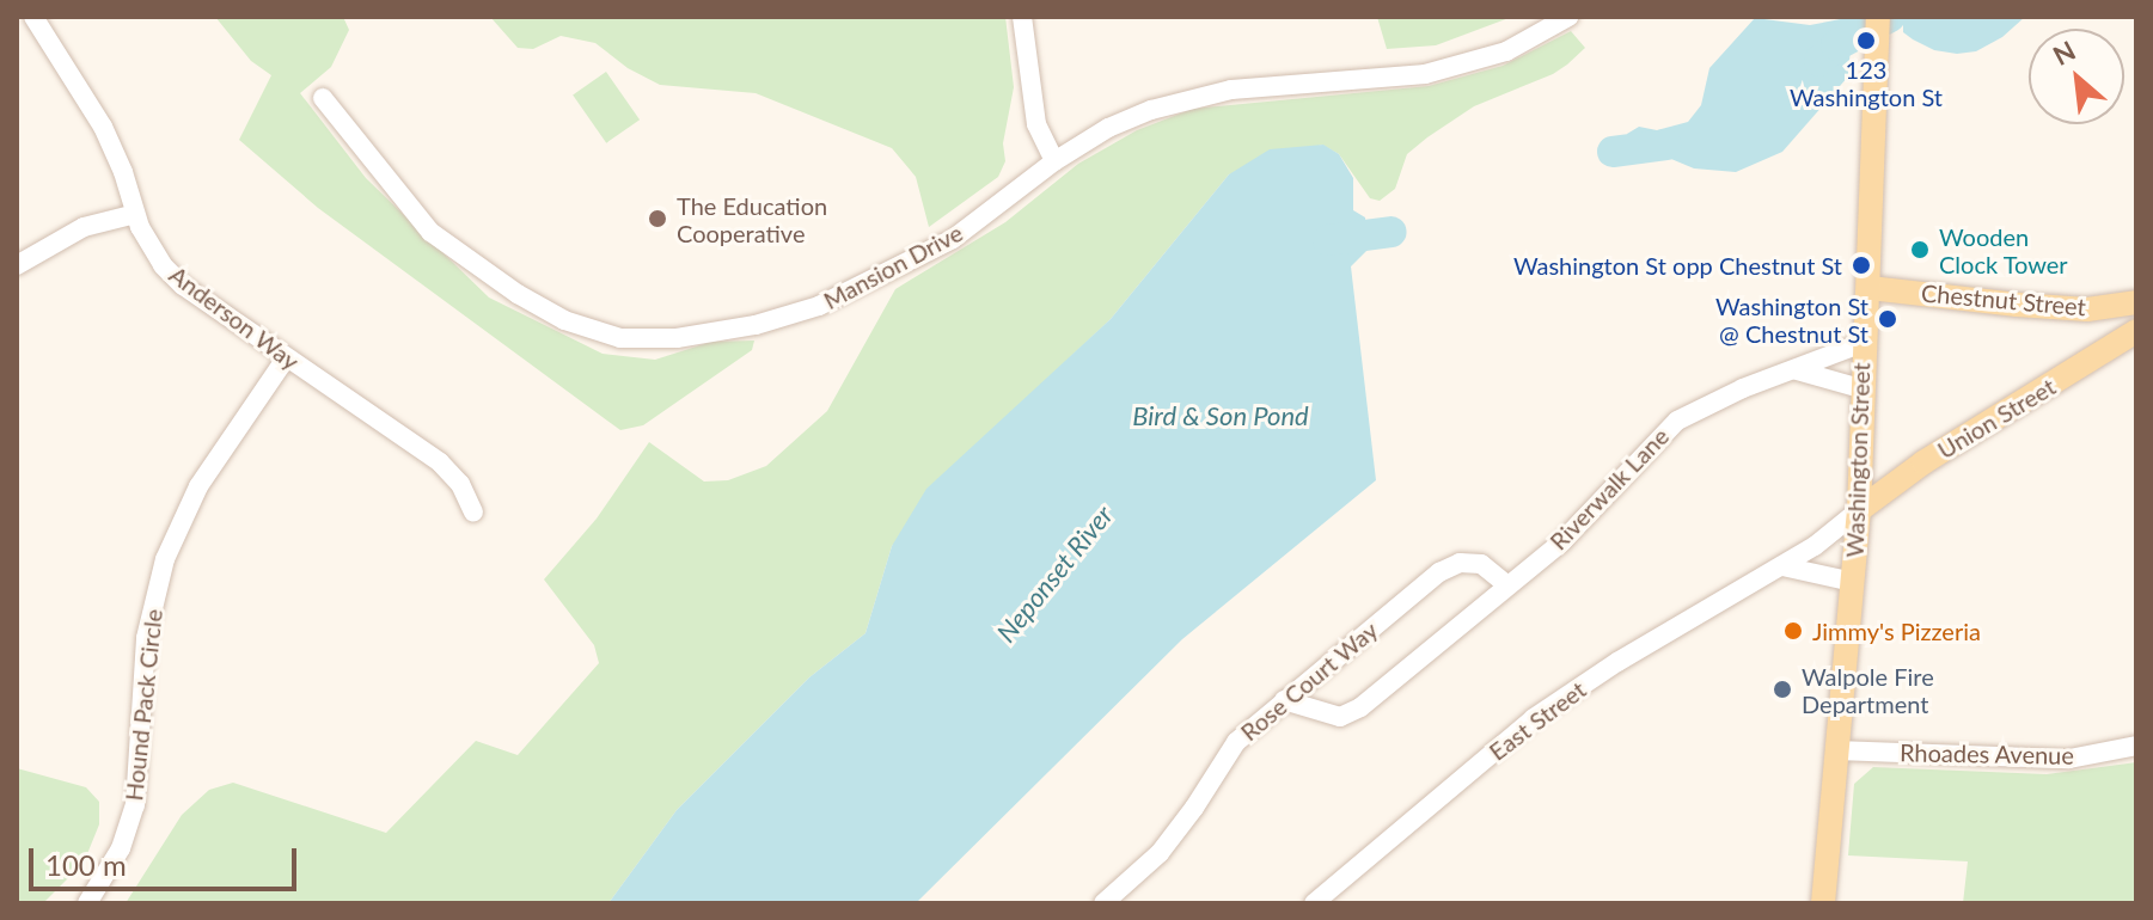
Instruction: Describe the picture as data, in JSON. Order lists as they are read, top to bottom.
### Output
{
  "streets": {
    "main road": ["Chestnut Street", "Union Street", "Washington Street"],
    "street": [
      "Mansion Drive",
      "Anderson Way",
      "Riverwalk Lane",
      "Rose Court Way",
      "Hound Pack Circle",
      "East Street",
      "Rhoades Avenue"
    ]
  },
  "crossings": [
    ["Chestnut Street", "Washington Street"],
    ["Anderson Way", "Hound Pack Circle"],
    ["Union Street", "Washington Street"],
    ["Union Street", "East Street"],
    ["Washington Street", "Riverwalk Lane"],
    ["Washington Street", "East Street"],
    ["Washington Street", "Rhoades Avenue"],
    ["Riverwalk Lane", "Rose Court Way"]
  ],
  "water": ["Bird & Son Pond", "Neponset River"],
  "places": [
    "123 Washington St",
    "The Education Cooperative",
    "Wooden Clock Tower",
    "Washington St opp Chestnut St",
    "Washington St @ Chestnut St",
    "Jimmy's Pizzeria",
    "Walpole Fire Department"
  ],
  "scale_bar": "100 m",
  "north": "top left"
}
